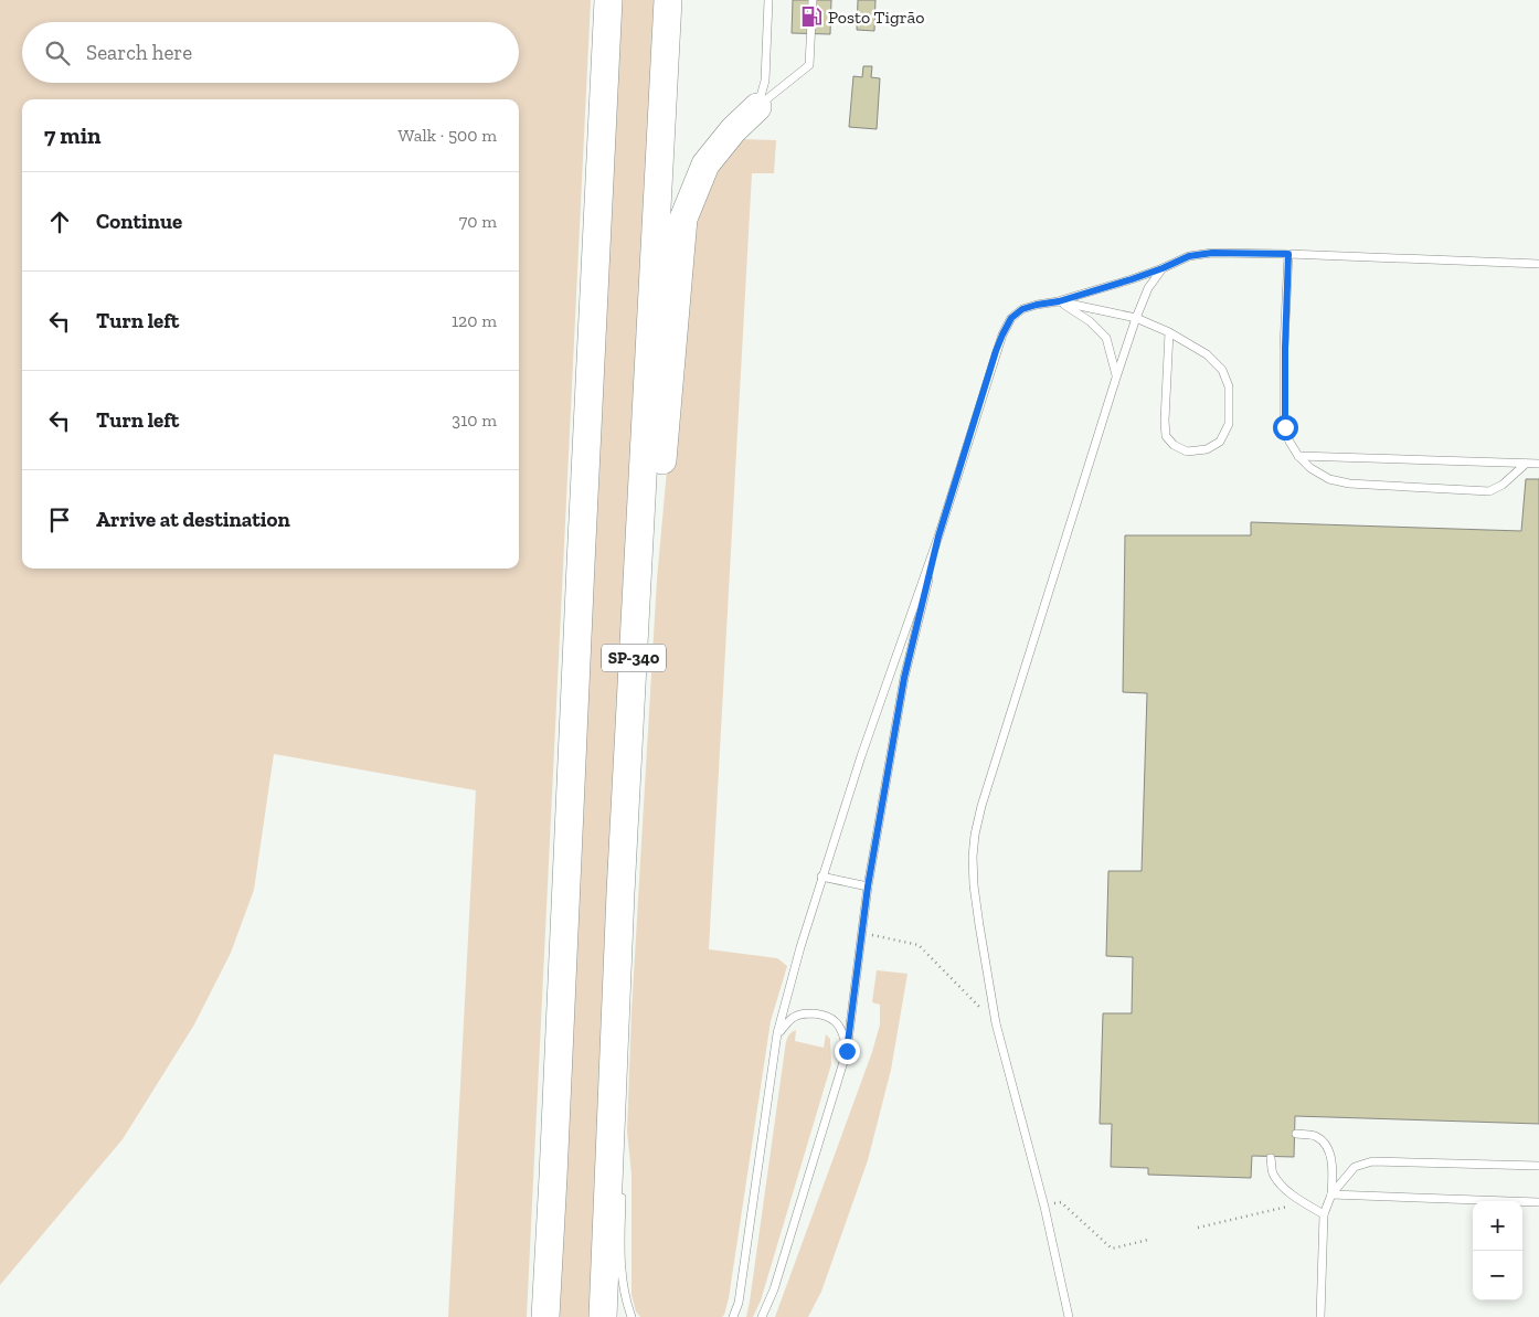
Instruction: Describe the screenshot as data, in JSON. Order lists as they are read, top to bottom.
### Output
{
  "streets": {
    "highway": ["SP-340"]
  },
  "places": {
    "fuel station": ["Posto Tigrão"]
  },
  "page": {
    "search": "Search here",
    "heading": ["7 min", "Walk · 500 m"],
    "list": [
      ["Continue", "70 m"],
      ["Turn left", "120 m"],
      ["Turn left", "310 m"],
      "Arrive at destination"
    ],
    "map_buttons": ["+", "−"]
  }
}
